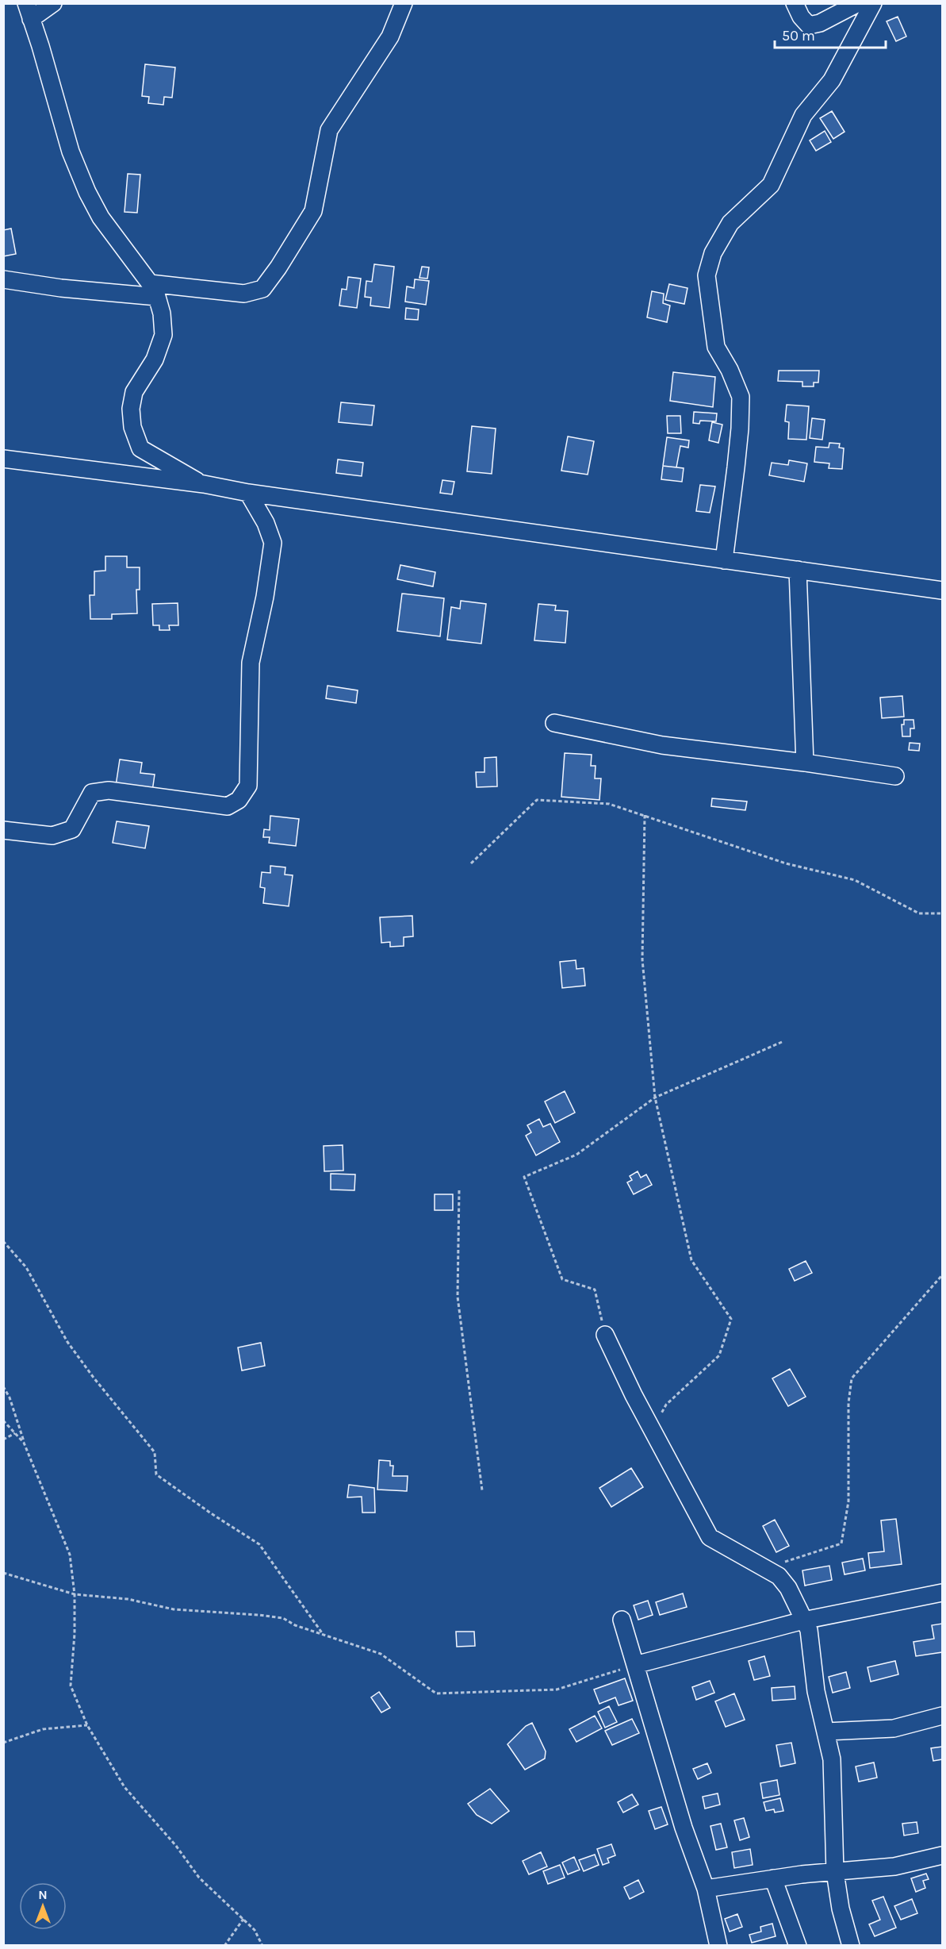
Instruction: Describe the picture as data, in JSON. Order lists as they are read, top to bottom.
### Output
{
  "scale_bar": "50 m",
  "north": "top"
}
